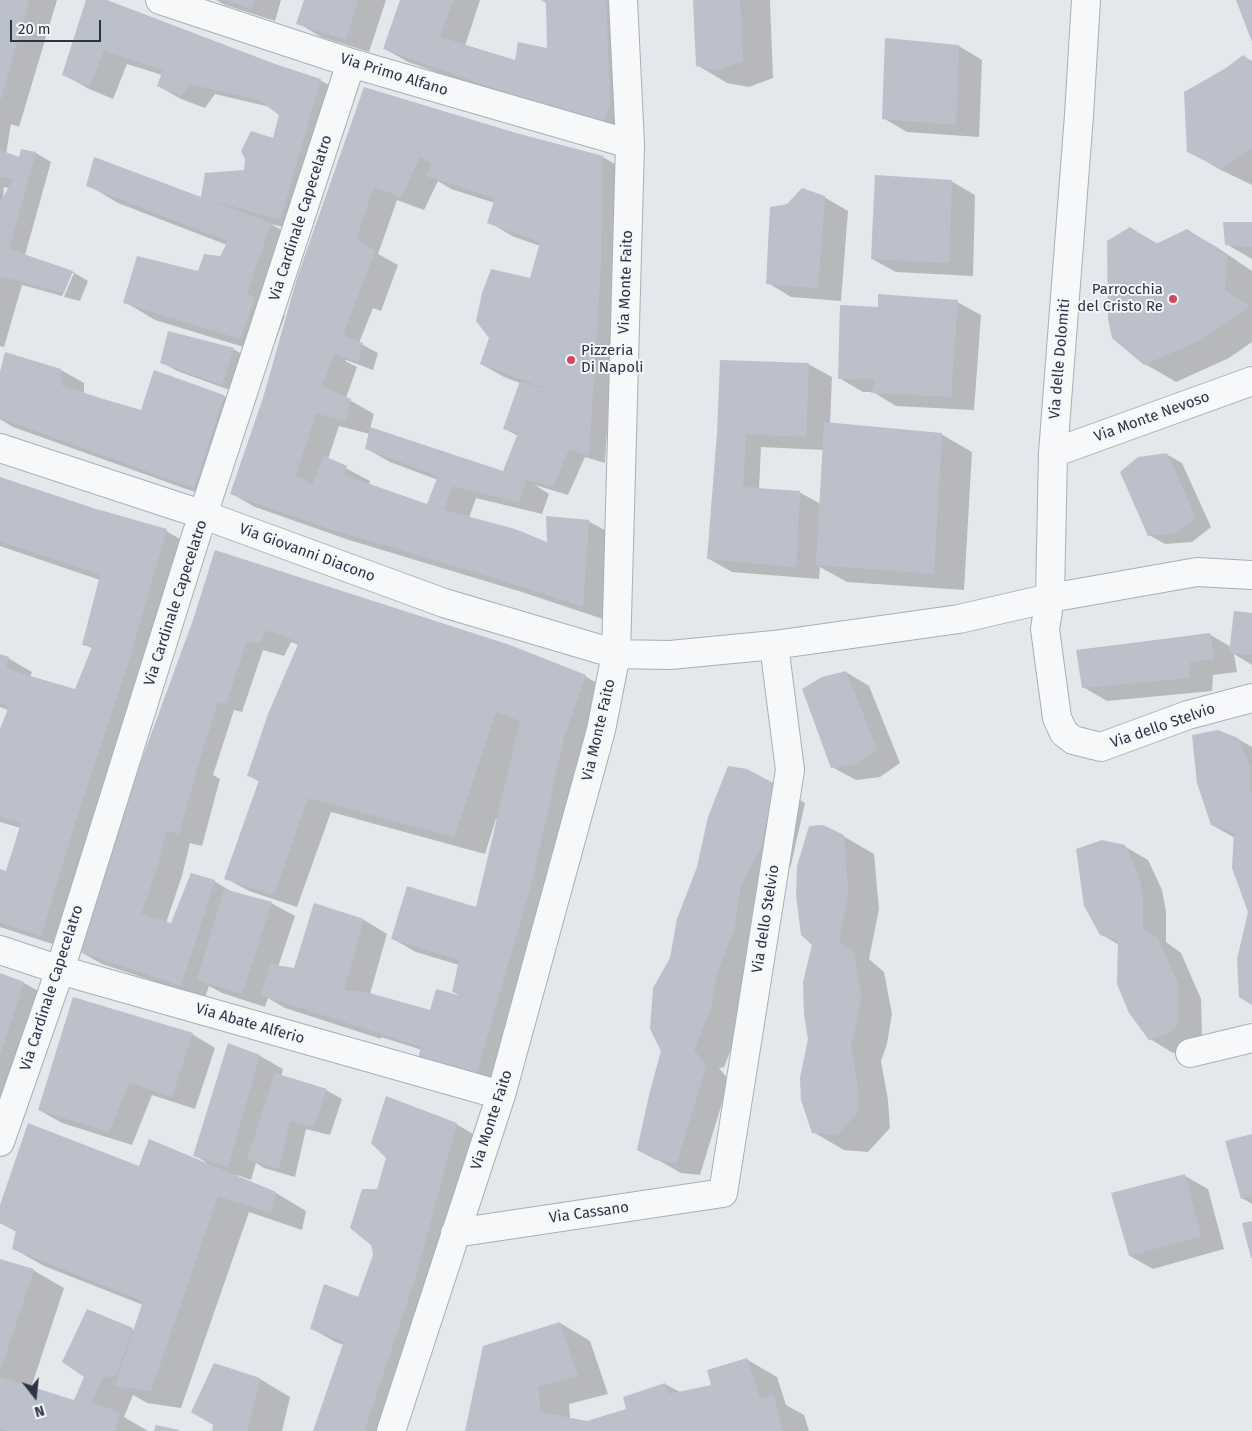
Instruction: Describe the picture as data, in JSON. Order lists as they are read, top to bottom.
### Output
{
  "streets": {
    "street": [
      "Via Primo Alfano",
      "Via Cardinale Capecelatro",
      "Via Monte Faito",
      "Via delle Dolomiti",
      "Via Monte Nevoso",
      "Via Giovanni Diacono",
      "Via dello Stelvio",
      "Via Abate Alferio",
      "Via Cassano"
    ]
  },
  "crossings": [
    ["Via Primo Alfano", "Via Cardinale Capecelatro"],
    ["Via Primo Alfano", "Via Monte Faito"],
    ["Via Cardinale Capecelatro", "Via Giovanni Diacono"],
    ["Via Cardinale Capecelatro", "Via Abate Alferio"],
    ["Via Monte Faito", "Via Giovanni Diacono"],
    ["Via Monte Faito", "Via Abate Alferio"],
    ["Via Monte Faito", "Via Cassano"],
    ["Via delle Dolomiti", "Via Monte Nevoso"],
    ["Via delle Dolomiti", "Via dello Stelvio"],
    ["Via dello Stelvio", "Via Cassano"]
  ],
  "places": ["Parrocchia del Cristo Re", "Pizzeria Di Napoli"],
  "scale_bar": "20 m",
  "north": "bottom"
}
